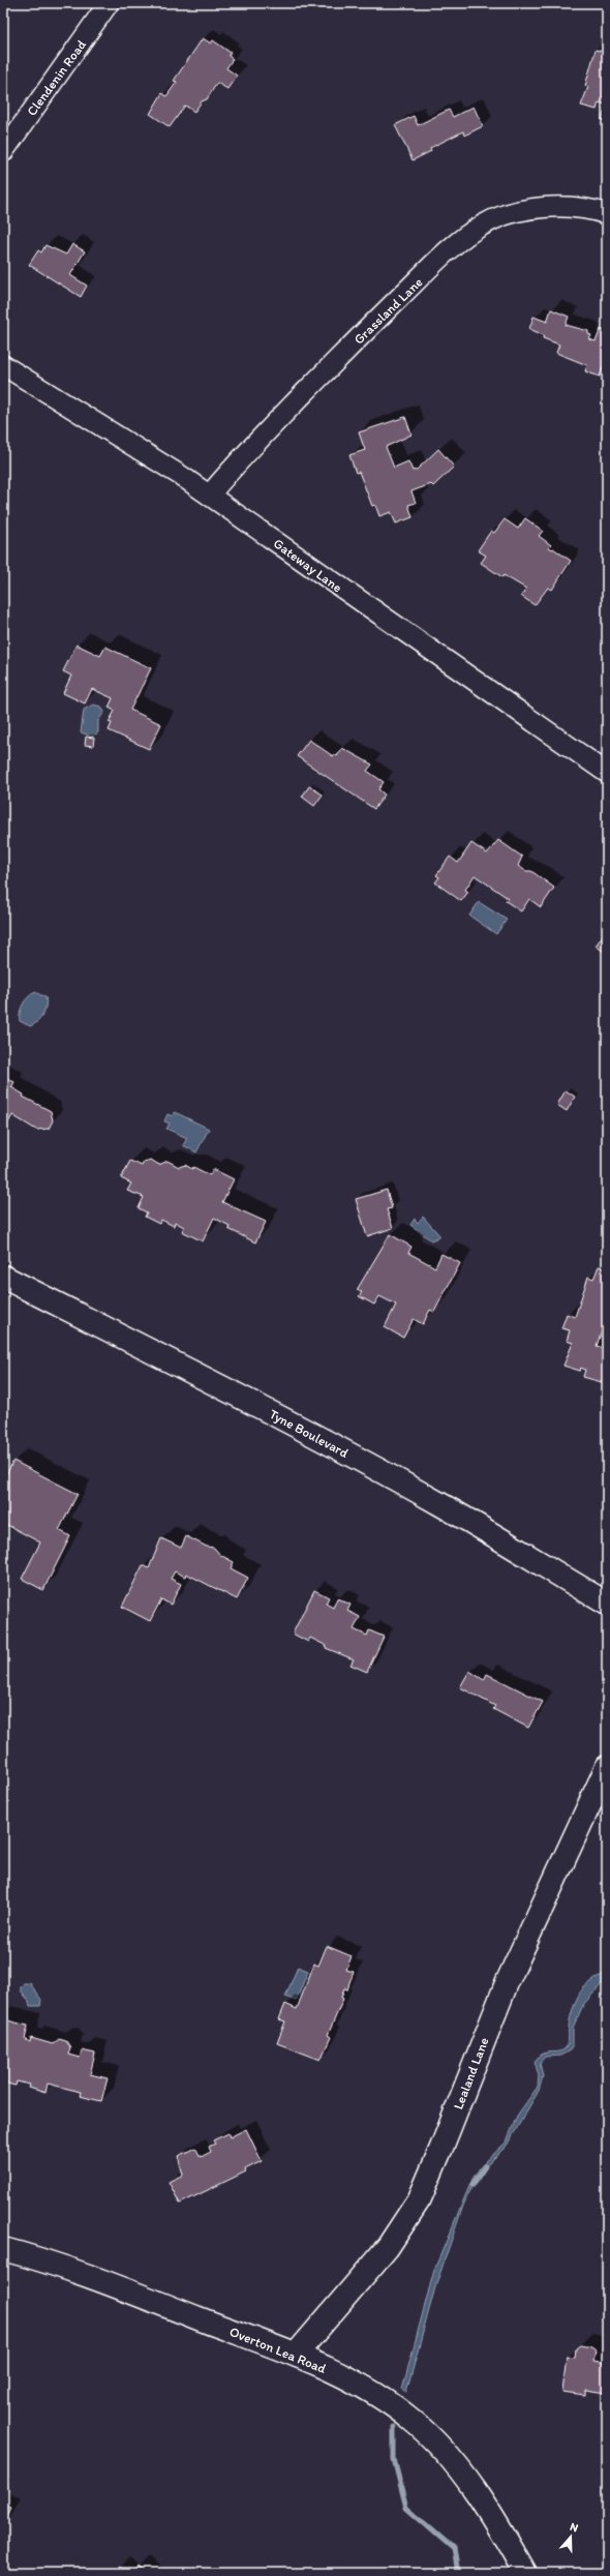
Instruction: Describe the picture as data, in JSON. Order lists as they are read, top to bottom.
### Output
{
  "streets": {
    "street": [
      "Clendenin Road",
      "Grassland Lane",
      "Gateway Lane",
      "Tyne Boulevard",
      "Lealand Lane",
      "Overton Lea Road"
    ]
  },
  "crossings": [
    ["Grassland Lane", "Gateway Lane"],
    ["Lealand Lane", "Overton Lea Road"]
  ],
  "north": "top"
}
